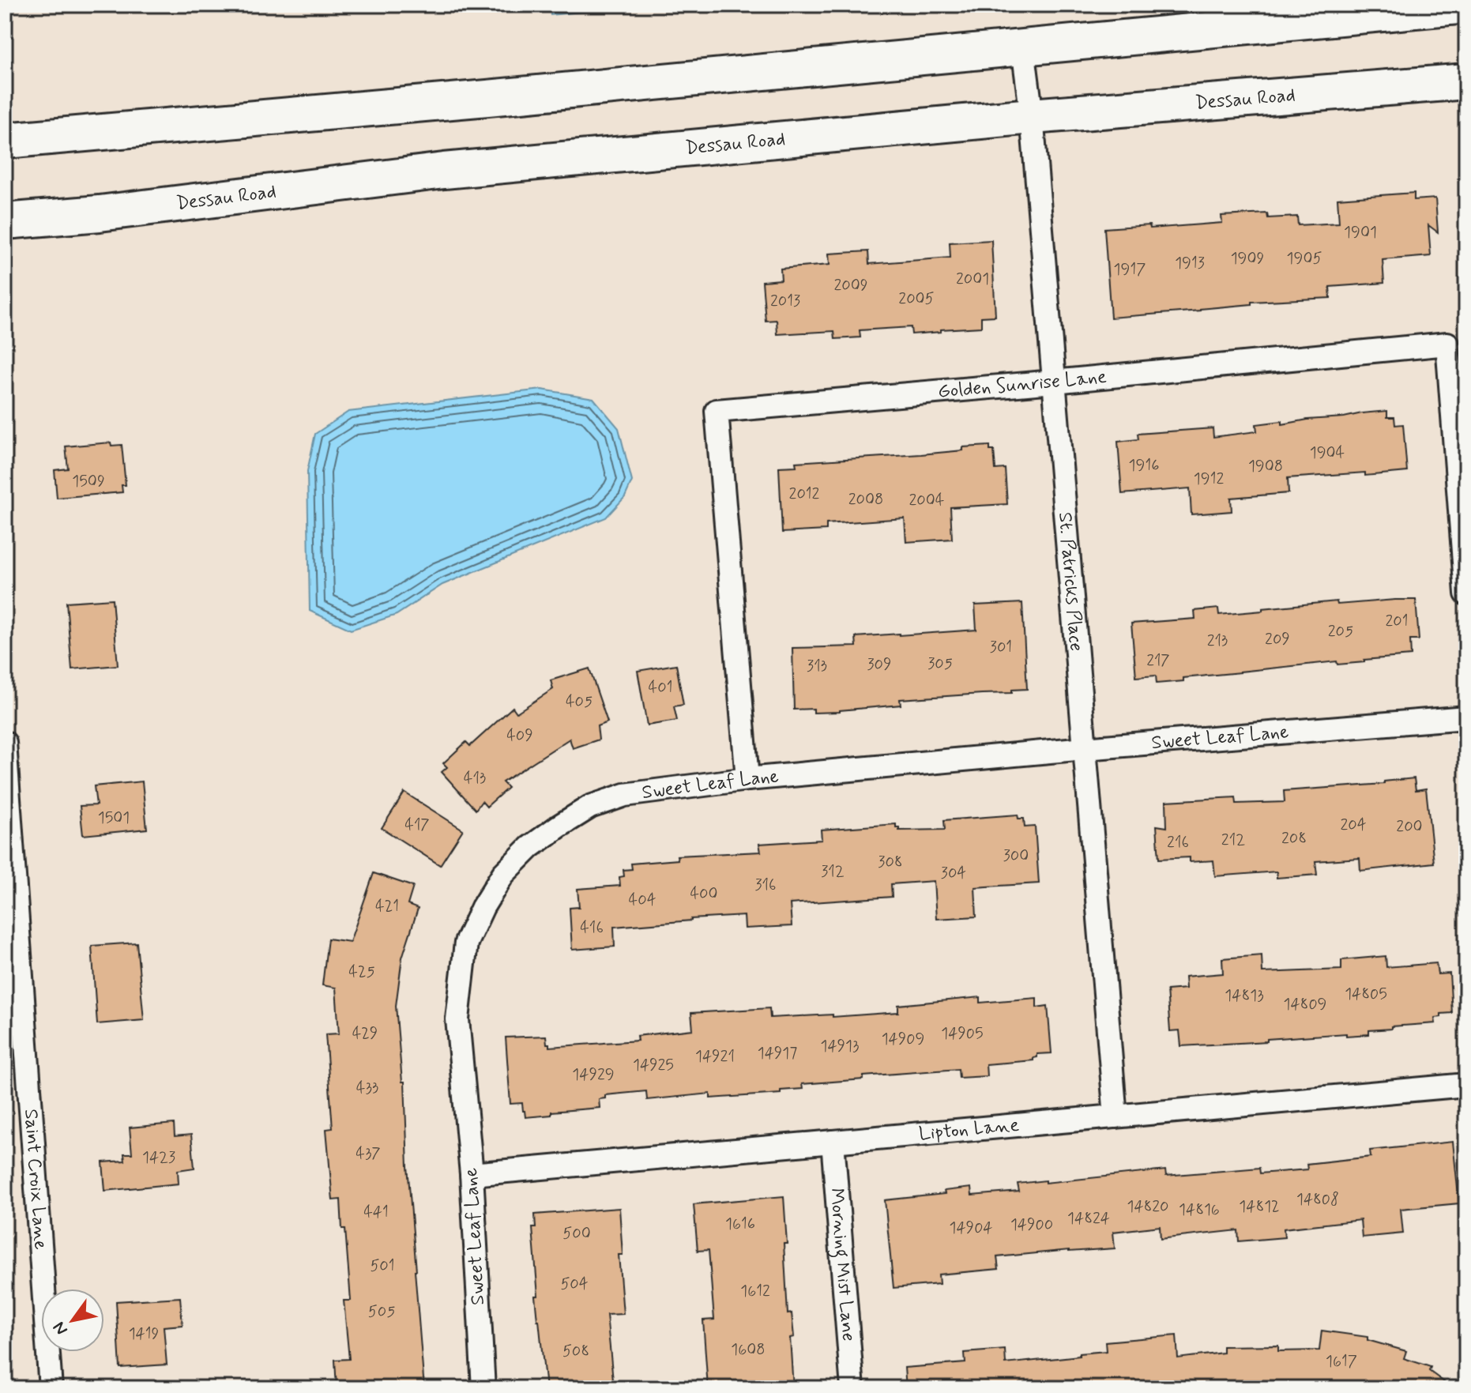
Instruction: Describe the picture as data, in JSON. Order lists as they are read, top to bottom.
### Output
{
  "streets": {
    "main road": ["Dessau Road"],
    "street": [
      "Golden Sunrise Lane",
      "St. Patricks Place",
      "Sweet Leaf Lane",
      "Lipton Lane",
      "Saint Croix Lane",
      "Morning Mist Lane"
    ]
  },
  "crossings": [
    ["Dessau Road", "St. Patricks Place"],
    ["Golden Sunrise Lane", "St. Patricks Place"],
    ["Golden Sunrise Lane", "Sweet Leaf Lane"],
    ["St. Patricks Place", "Sweet Leaf Lane"],
    ["St. Patricks Place", "Lipton Lane"],
    ["Sweet Leaf Lane", "Lipton Lane"],
    ["Lipton Lane", "Morning Mist Lane"]
  ],
  "house_numbers": [
    "1901",
    "1909",
    "1905",
    "1913",
    "1917",
    "2001",
    "2009",
    "2005",
    "2013",
    "1904",
    "1916",
    "1908",
    "1912",
    "1509",
    "2012",
    "2008",
    "2004",
    "201",
    "205",
    "209",
    "213",
    "301",
    "217",
    "305",
    "309",
    "313",
    "401",
    "405",
    "409",
    "413",
    "1501",
    "417",
    "204",
    "200",
    "208",
    "212",
    "216",
    "300",
    "308",
    "312",
    "304",
    "316",
    "400",
    "404",
    "421",
    "416",
    "425",
    "14805",
    "14813",
    "14809",
    "429",
    "14905",
    "14909",
    "14913",
    "14917",
    "14921",
    "14925",
    "14929",
    "433",
    "437",
    "1423",
    "14808",
    "14820",
    "14812",
    "14816",
    "441",
    "14824",
    "1616",
    "14900",
    "14904",
    "500",
    "501",
    "504",
    "1612",
    "505",
    "1419",
    "1608",
    "508",
    "1617"
  ],
  "north": "bottom left"
}
